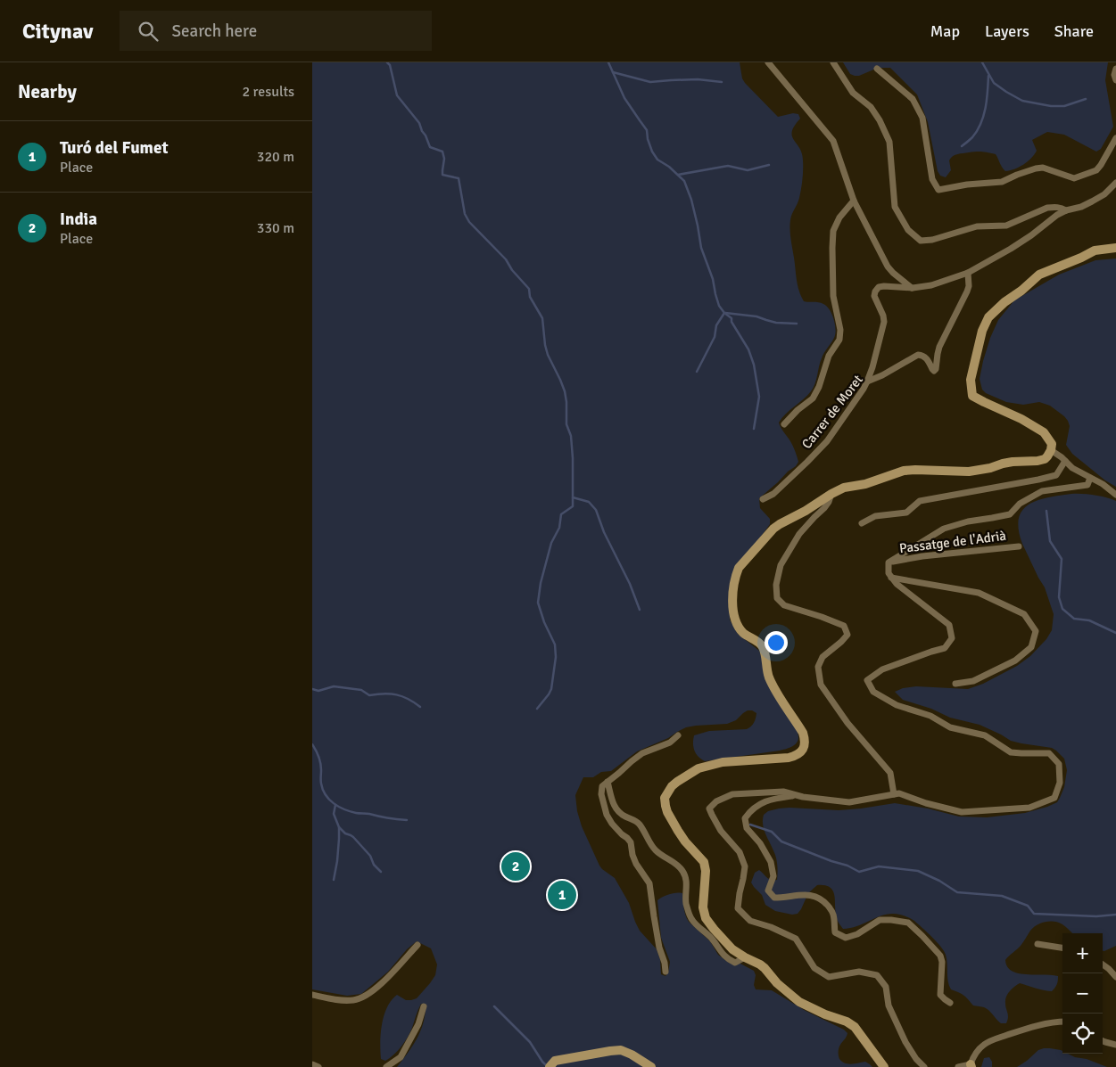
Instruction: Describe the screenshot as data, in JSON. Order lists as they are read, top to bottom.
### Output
{
  "streets": {
    "street": ["Carrer de Moret", "Passatge de l'Adrià"]
  },
  "page": {
    "header": "Citynav",
    "search": "Search here",
    "nav": ["Map", "Layers", "Share"],
    "heading": ["Nearby", "2 results"],
    "list": [
      {
        "mark": "1",
        "name": "Turó del Fumet",
        "note": "Place",
        "value": "320 m"
      },
      {
        "mark": "2",
        "name": "India",
        "note": "Place",
        "value": "330 m"
      }
    ],
    "pins": ["2", "1"],
    "map_buttons": ["+", "−"]
  }
}
